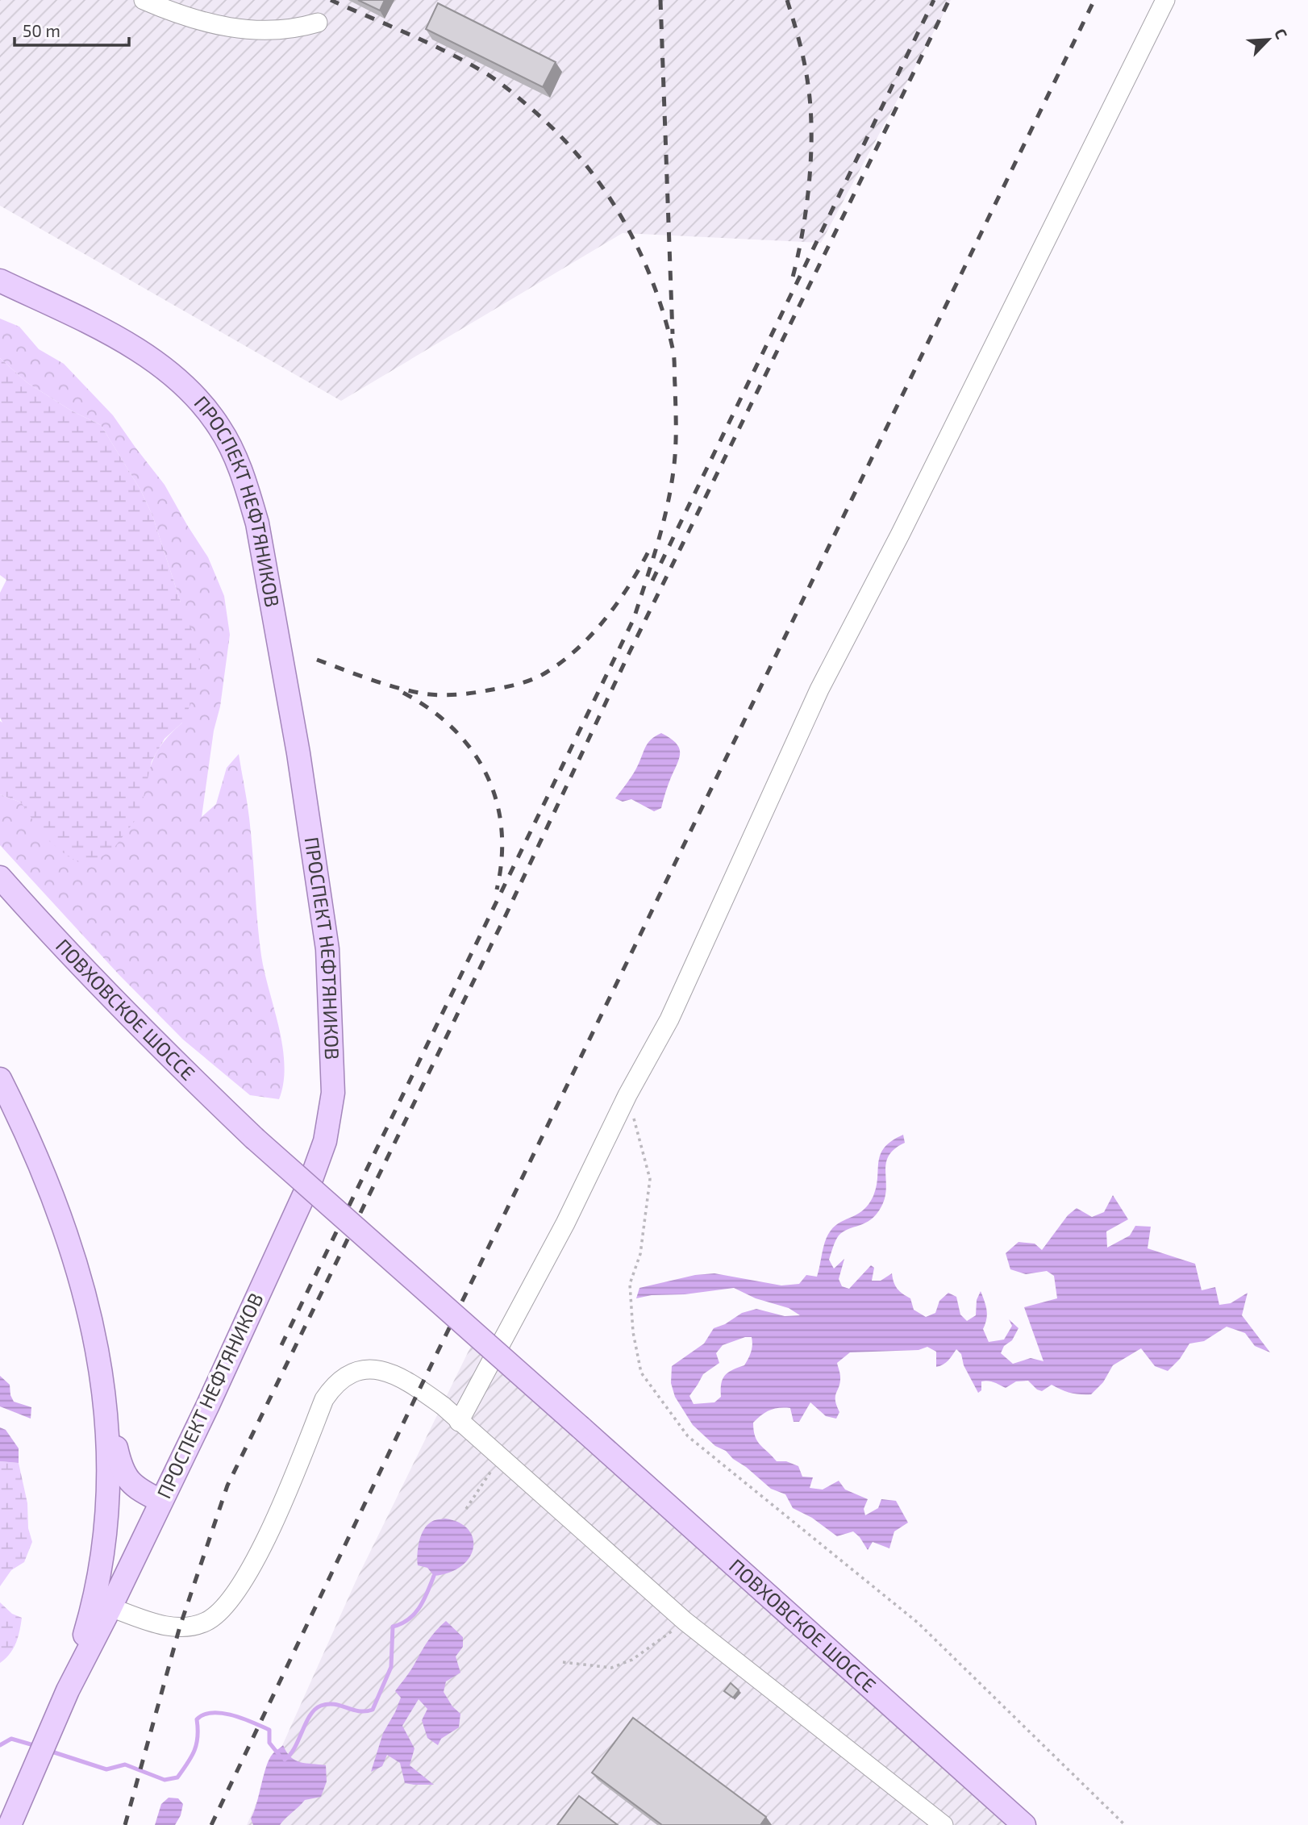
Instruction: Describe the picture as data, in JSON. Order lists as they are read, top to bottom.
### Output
{
  "streets": {
    "main road": ["ПРОСПЕКТ НЕФТЯНИКОВ", "ПОВХОВСКОЕ ШОССЕ"]
  },
  "scale_bar": "50 m",
  "north": "top right"
}
